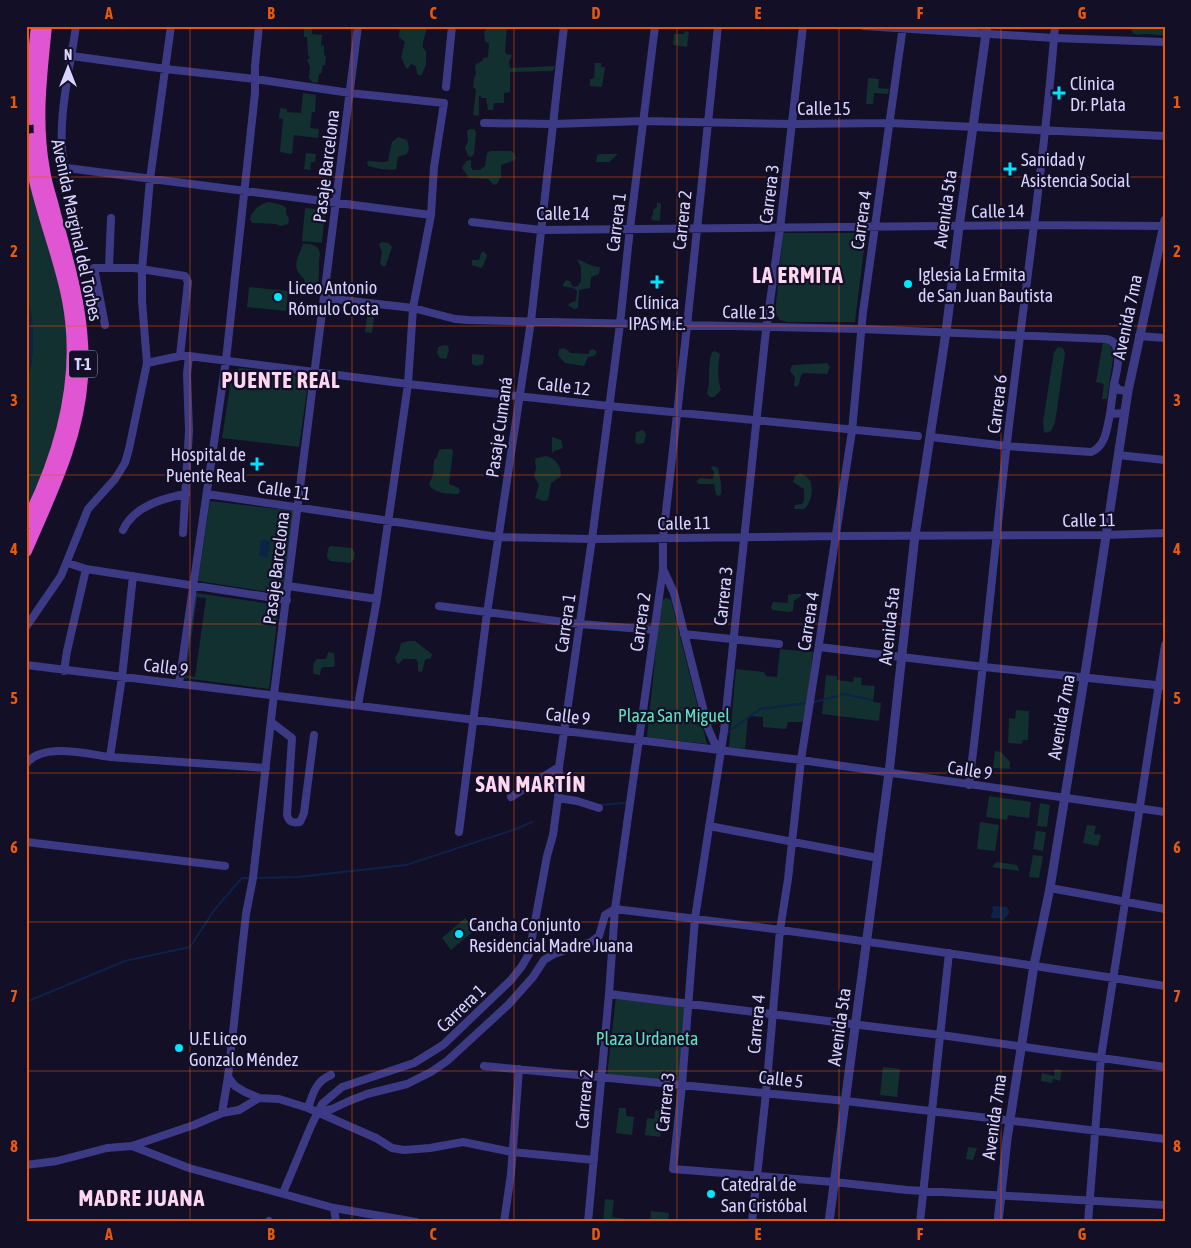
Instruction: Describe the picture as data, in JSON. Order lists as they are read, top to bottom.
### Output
{
  "streets": {
    "highway": ["Avenida Marginal del Torbes", "T-1"],
    "street": [
      "Calle 15",
      "Pasaje Barcelona",
      "Carrera 3",
      "Avenida 5ta",
      "Calle 14",
      "Carrera 2",
      "Carrera 4",
      "Carrera 1",
      "Calle 13",
      "Avenida 7ma",
      "Calle 12",
      "Carrera 6",
      "Pasaje Cumaná",
      "Calle 11",
      "Calle 9",
      "Calle 5"
    ]
  },
  "crossings": [
    ["Calle 15", "Carrera 3"],
    ["Calle 15", "Avenida 5ta"],
    ["Calle 15", "Carrera 2"],
    ["Calle 15", "Carrera 4"],
    ["Calle 15", "Carrera 1"],
    ["Calle 15", "Carrera 6"],
    ["Calle 15", "Pasaje Cumaná"],
    ["Pasaje Barcelona", "Calle 13"],
    ["Pasaje Barcelona", "Calle 12"],
    ["Pasaje Barcelona", "Calle 11"],
    ["Pasaje Barcelona", "Calle 9"],
    ["Carrera 3", "Calle 14"],
    ["Carrera 3", "Carrera 4"],
    ["Carrera 3", "Calle 13"],
    ["Carrera 3", "Calle 12"],
    ["Carrera 3", "Calle 11"],
    ["Carrera 3", "Calle 9"],
    ["Carrera 3", "Calle 5"],
    ["Avenida 5ta", "Calle 14"],
    ["Avenida 5ta", "Calle 13"],
    ["Avenida 5ta", "Calle 11"],
    ["Avenida 5ta", "Calle 9"],
    ["Avenida 5ta", "Calle 5"],
    ["Calle 14", "Carrera 2"],
    ["Calle 14", "Carrera 4"],
    ["Calle 14", "Carrera 1"],
    ["Calle 14", "Avenida 7ma"],
    ["Calle 14", "Carrera 6"],
    ["Calle 14", "Pasaje Cumaná"],
    ["Carrera 2", "Calle 13"],
    ["Carrera 2", "Calle 12"],
    ["Carrera 2", "Calle 11"],
    ["Carrera 2", "Calle 9"],
    ["Carrera 2", "Calle 5"],
    ["Carrera 4", "Calle 13"],
    ["Carrera 4", "Calle 12"],
    ["Carrera 4", "Calle 11"],
    ["Carrera 4", "Calle 9"],
    ["Carrera 4", "Calle 5"],
    ["Carrera 1", "Calle 13"],
    ["Carrera 1", "Calle 12"],
    ["Carrera 1", "Calle 11"],
    ["Carrera 1", "Calle 9"],
    ["Calle 13", "Carrera 6"],
    ["Calle 13", "Pasaje Cumaná"],
    ["Avenida 7ma", "Calle 11"],
    ["Avenida 7ma", "Calle 9"],
    ["Avenida 7ma", "Calle 5"],
    ["Calle 12", "Pasaje Cumaná"],
    ["Carrera 6", "Calle 11"],
    ["Carrera 6", "Calle 9"],
    ["Pasaje Cumaná", "Calle 11"],
    ["Pasaje Cumaná", "Calle 9"]
  ],
  "districts": [
    "LA ERMITA",
    "PUENTE REAL",
    "SAN MARTÍN",
    "MADRE JUANA"
  ],
  "parks": ["Plaza San Miguel", "Plaza Urdaneta"],
  "places": {
    "health": [
      "Clínica Dr. Plata",
      "Sanidad y Asistencia Social",
      "Clínica IPAS M.E.",
      "Hospital de Puente Real"
    ],
    "other": [
      "Iglesia La Ermita de San Juan Bautista",
      "Liceo Antonio Rómulo Costa",
      "Cancha Conjunto Residencial Madre Juana",
      "U.E Liceo Gonzalo Méndez",
      "Catedral de San Cristóbal"
    ]
  },
  "north": "top",
  "grid": {
    "columns": [
      "A",
      "B",
      "C",
      "D",
      "E",
      "F",
      "G"
    ],
    "rows": [
      "1",
      "2",
      "3",
      "4",
      "5",
      "6",
      "7",
      "8"
    ]
  }
}
